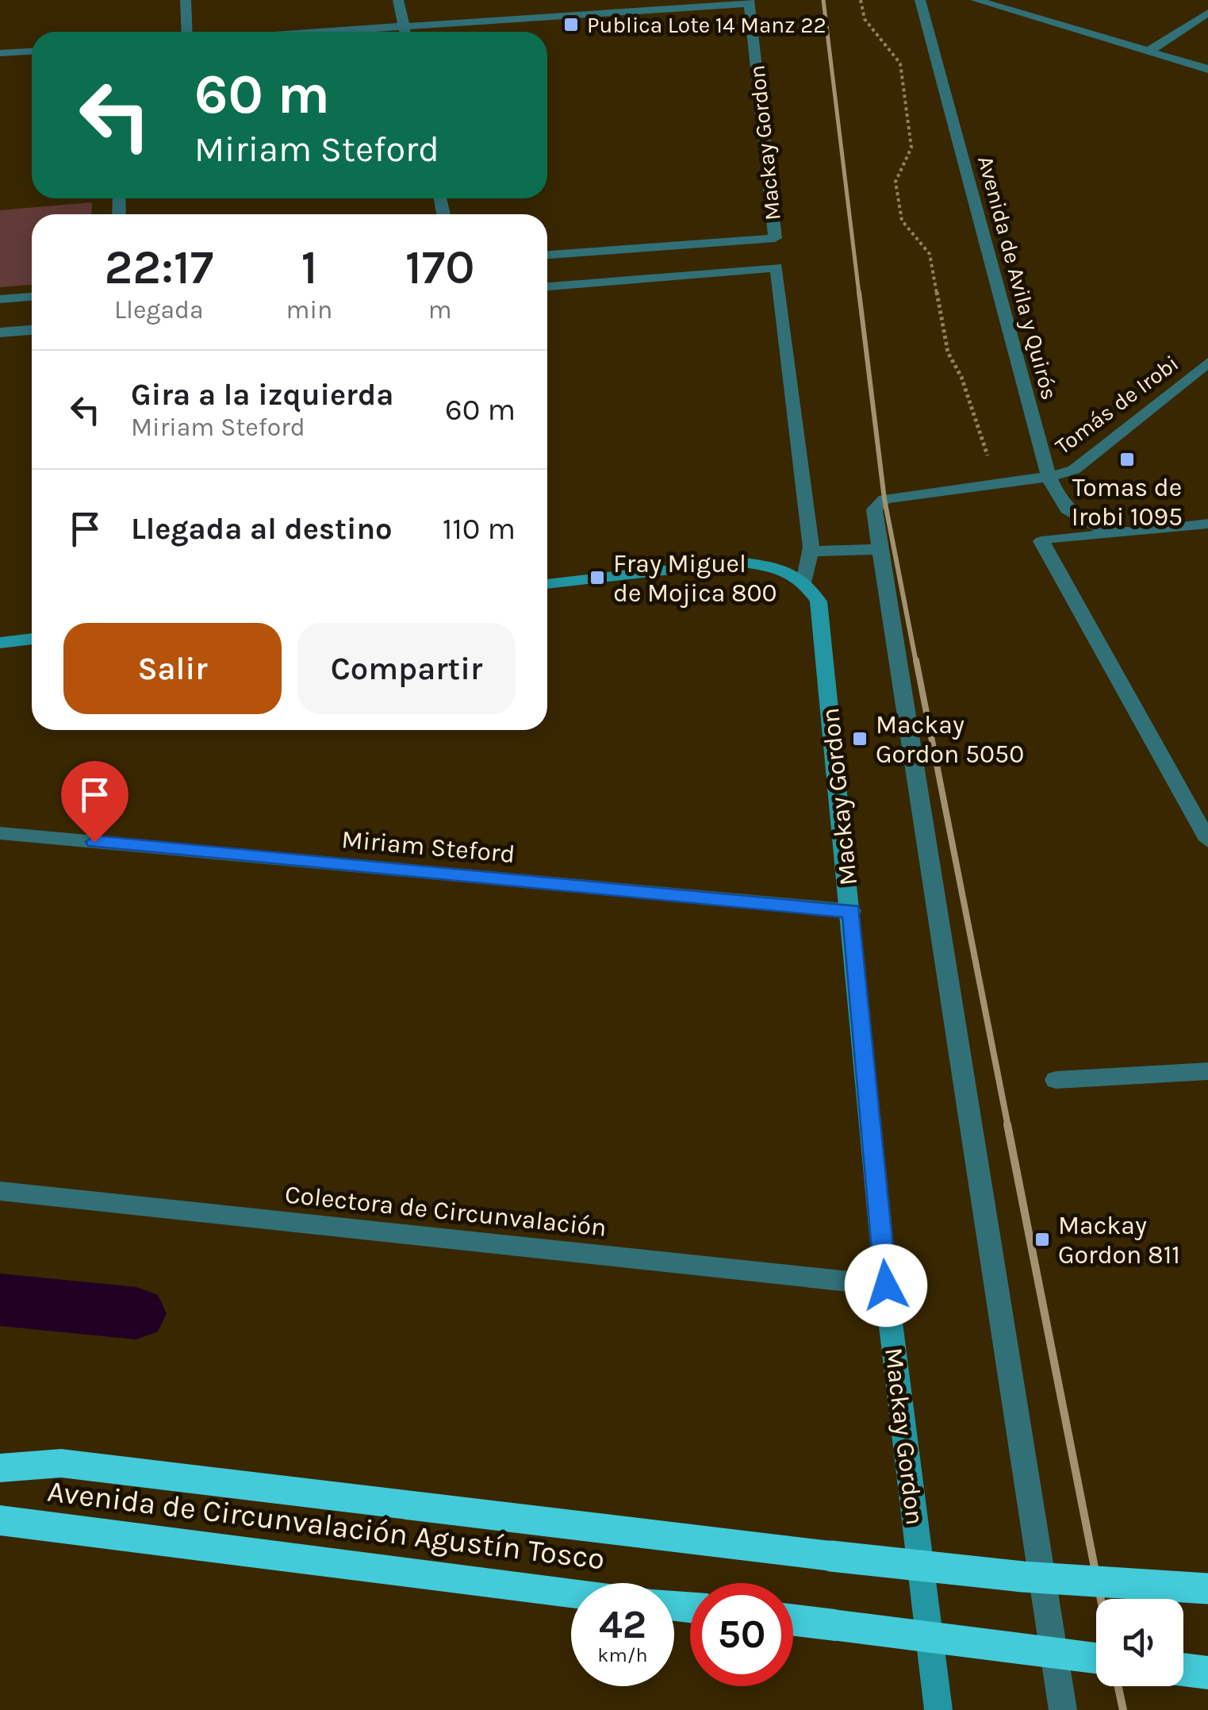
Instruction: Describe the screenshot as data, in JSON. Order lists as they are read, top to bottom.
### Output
{
  "streets": {
    "highway": ["Avenida de Circunvalación Agustín Tosco"],
    "main road": ["Mackay Gordon"],
    "street": [
      "Avenida de Avila y Quirós",
      "Tomás de Irobi",
      "Miriam Steford",
      "Colectora de Circunvalación"
    ]
  },
  "crossings": [
    ["Mackay Gordon", "Miriam Steford"],
    ["Mackay Gordon", "Colectora de Circunvalación"],
    ["Avenida de Avila y Quirós", "Tomás de Irobi"]
  ],
  "places": {
    "transit": [
      "Publica Lote 14 Manz 22",
      "Tomas de Irobi 1095",
      "Fray Miguel de Mojica 800",
      "Mackay Gordon 5050",
      "Mackay Gordon 811"
    ]
  },
  "page": {
    "turn": ["60 m", "Miriam Steford"],
    "eta": [
      "22:17",
      "Llegada",
      "1",
      "min",
      "170",
      "m"
    ],
    "list": [
      {
        "name": "Gira a la izquierda",
        "note": "Miriam Steford",
        "value": "60 m"
      },
      {
        "name": "Llegada al destino",
        "value": "110 m"
      }
    ],
    "buttons": ["Salir", "Compartir"],
    "speed": "42 km/h",
    "limit": "50"
  }
}
